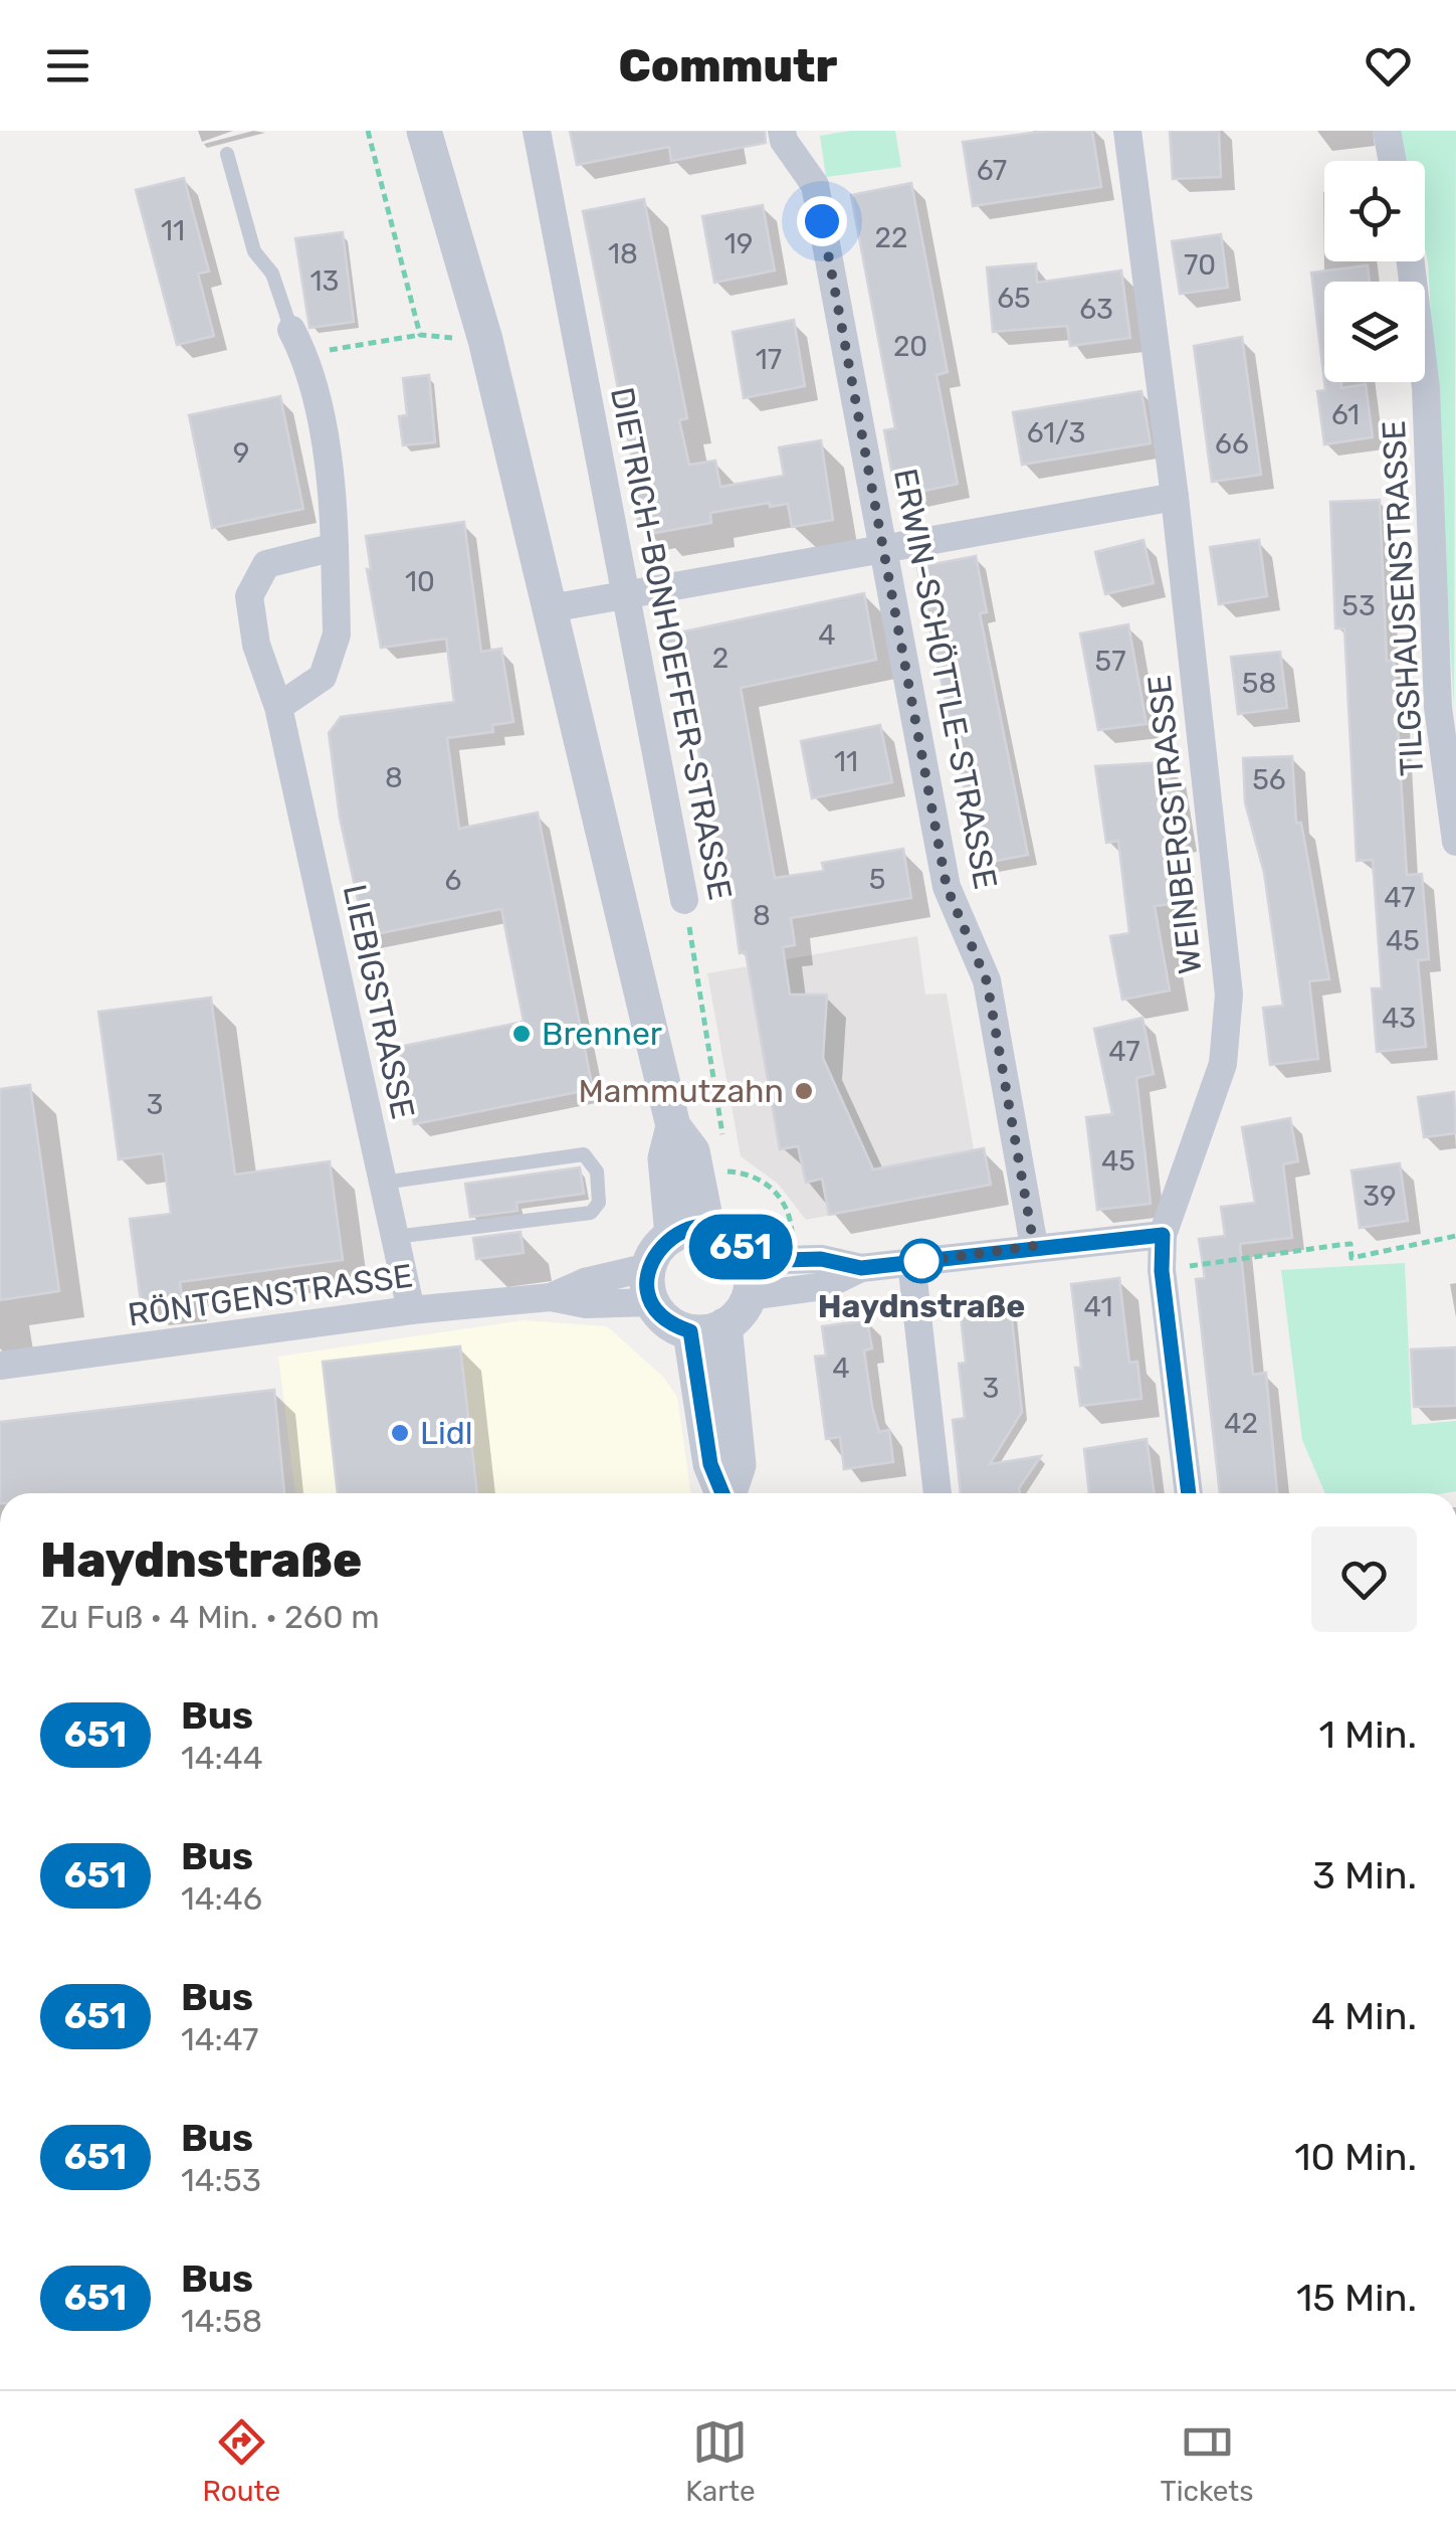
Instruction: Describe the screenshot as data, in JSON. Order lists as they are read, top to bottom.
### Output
{
  "streets": {
    "street": [
      "TILGSHAUSENSTRASSE",
      "DIETRICH-BONHOEFFER-STRASSE",
      "ERWIN-SCHÖTTLE-STRASSE",
      "WEINBERGSTRASSE",
      "LIEBIGSTRASSE",
      "RÖNTGENSTRASSE"
    ]
  },
  "crossings": [
    ["LIEBIGSTRASSE", "RÖNTGENSTRASSE"]
  ],
  "places": [
    "Brenner",
    "Mammutzahn",
    "Haydnstraße",
    "Lidl"
  ],
  "lines": ["bus line 651"],
  "house_numbers": [
    "67",
    "11",
    "22",
    "19",
    "18",
    "70",
    "13",
    "65",
    "63",
    "20",
    "17",
    "61",
    "61/3",
    "66",
    "9",
    "10",
    "53",
    "4",
    "2",
    "57",
    "58",
    "11",
    "8",
    "56",
    "5",
    "6",
    "47",
    "8",
    "45",
    "43",
    "47",
    "3",
    "45",
    "39",
    "41",
    "4",
    "3",
    "42"
  ],
  "page": {
    "header": "Commutr",
    "on_map": "651",
    "heading": ["Haydnstraße", "Zu Fuß · 4 Min. · 260 m"],
    "list": [
      {
        "mark": "651",
        "name": "Bus",
        "note": "14:44",
        "value": "1 Min."
      },
      {
        "mark": "651",
        "name": "Bus",
        "note": "14:46",
        "value": "3 Min."
      },
      {
        "mark": "651",
        "name": "Bus",
        "note": "14:47",
        "value": "4 Min."
      },
      {
        "mark": "651",
        "name": "Bus",
        "note": "14:53",
        "value": "10 Min."
      },
      {
        "mark": "651",
        "name": "Bus",
        "note": "14:58",
        "value": "15 Min."
      }
    ],
    "tabs": ["Route", "Karte", "Tickets"]
  }
}
